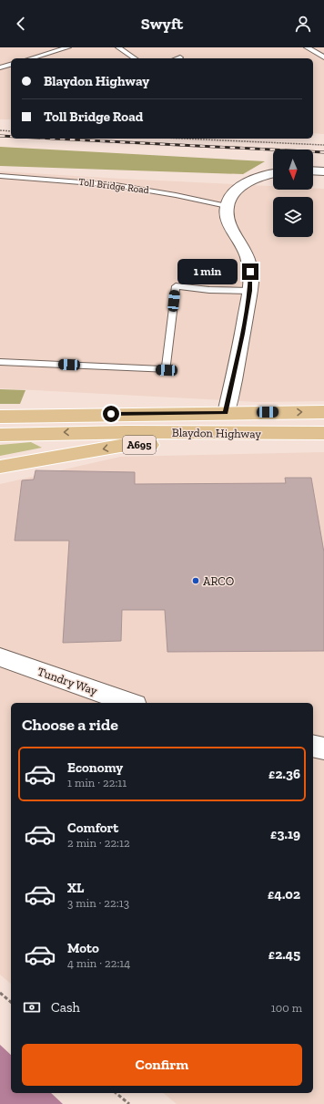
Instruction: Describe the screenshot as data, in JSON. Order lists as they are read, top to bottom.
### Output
{
  "streets": {
    "main road": ["Blaydon Highway", "A695"],
    "street": ["Tundry Way"],
    "lane": ["Toll Bridge Road"]
  },
  "crossings": [
    ["Blaydon Highway", "A695"]
  ],
  "places": ["ARCO"],
  "north": "bottom",
  "page": {
    "header": "Swyft",
    "banner": ["Blaydon Highway", "Toll Bridge Road"],
    "bubble": "1 min",
    "heading": "Choose a ride",
    "list": [
      {
        "name": "Economy",
        "note": "1 min · 22:11",
        "value": "£2.36"
      },
      {
        "name": "Comfort",
        "note": "2 min · 22:12",
        "value": "£3.19"
      },
      {
        "name": "XL",
        "note": "3 min · 22:13",
        "value": "£4.02"
      },
      {
        "name": "Moto",
        "note": "4 min · 22:14",
        "value": "£2.45"
      }
    ],
    "pay": ["Cash", "100 m"],
    "buttons": "Confirm"
  }
}
